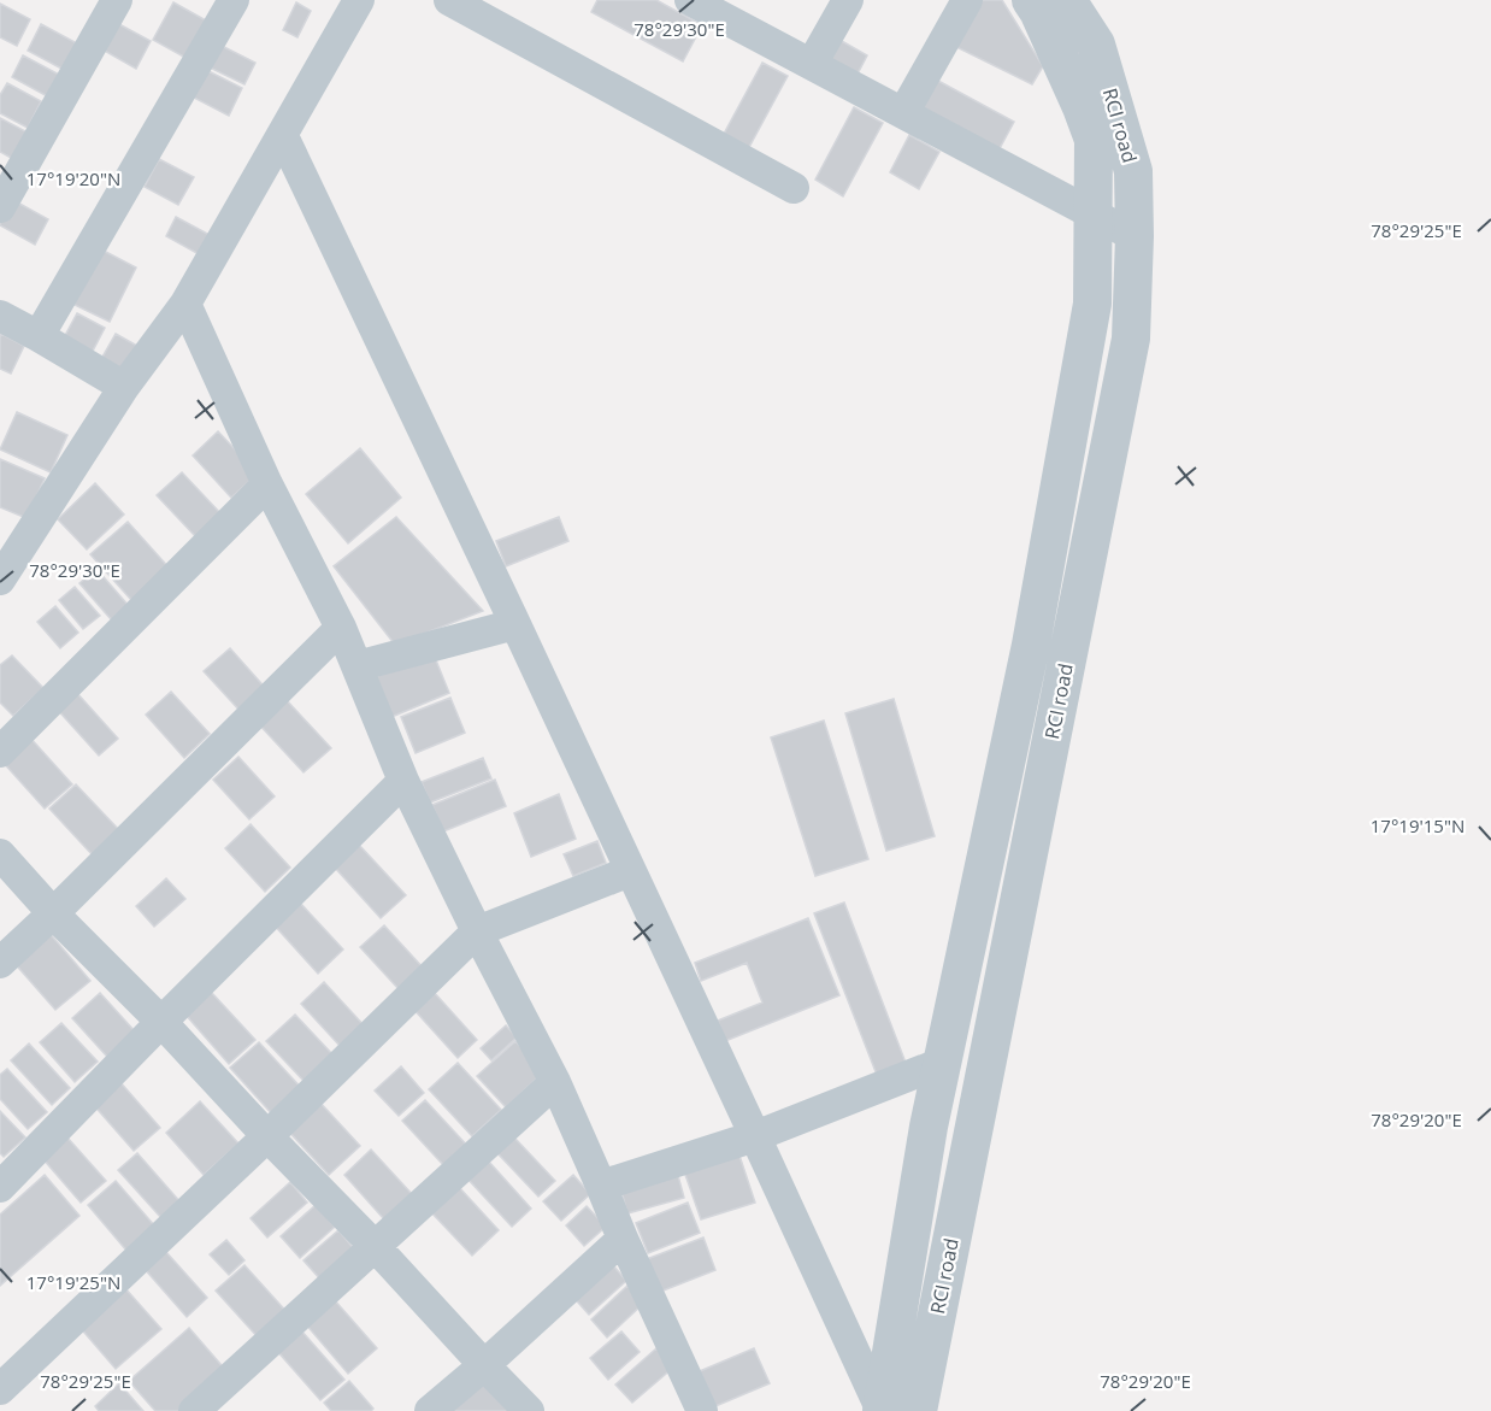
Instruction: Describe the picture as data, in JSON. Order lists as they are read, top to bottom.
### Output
{
  "streets": {
    "street": ["RCI road"]
  },
  "coordinates": [
    "78°29'30\"E",
    "17°19'20\"N",
    "78°29'25\"E",
    "17°19'15\"N",
    "78°29'20\"E",
    "17°19'25\"N"
  ]
}
